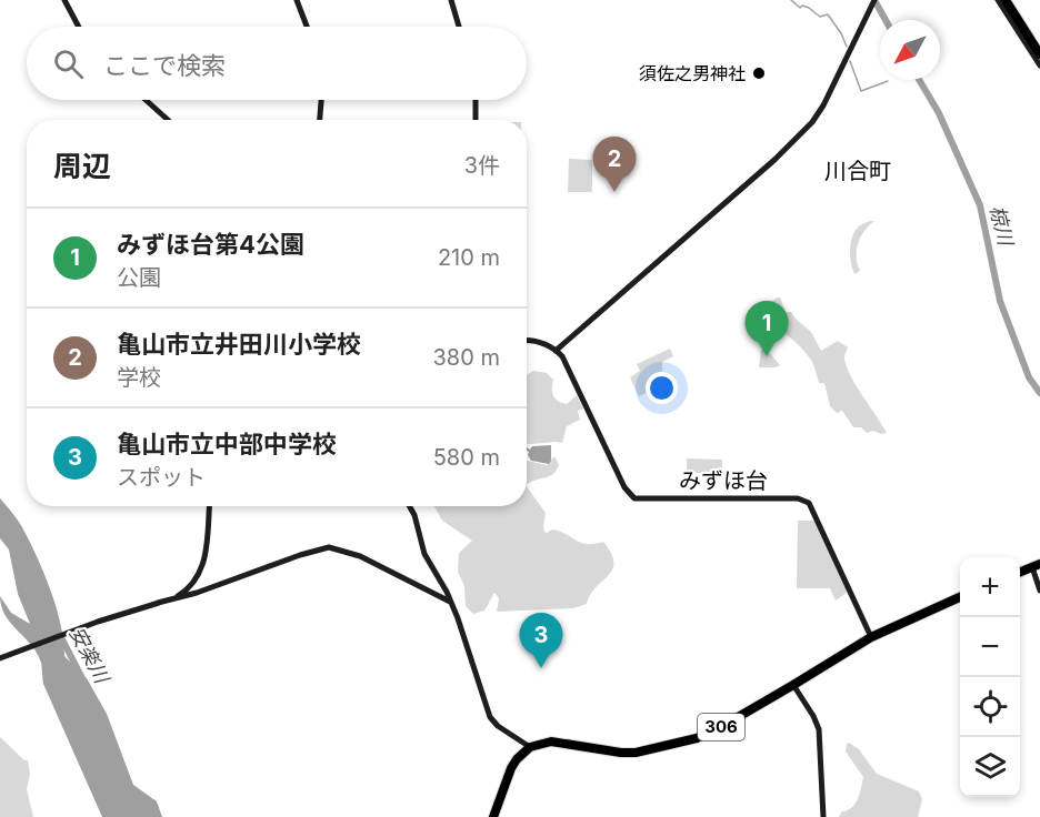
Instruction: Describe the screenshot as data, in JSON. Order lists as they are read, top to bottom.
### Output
{
  "streets": {
    "highway": ["306"]
  },
  "districts": ["川合町", "みずほ台"],
  "water": ["椋川", "安楽川"],
  "places": ["須佐之男神社"],
  "north": "bottom left",
  "page": {
    "search": "ここで検索",
    "heading": ["周辺", "3件"],
    "pins": ["2", "1", "3"],
    "list": [
      {
        "mark": "1",
        "name": "みずほ台第4公園",
        "note": "公園",
        "value": "210 m"
      },
      {
        "mark": "2",
        "name": "亀山市立井田川小学校",
        "note": "学校",
        "value": "380 m"
      },
      {
        "mark": "3",
        "name": "亀山市立中部中学校",
        "note": "スポット",
        "value": "580 m"
      }
    ],
    "map_buttons": ["+", "−"]
  }
}
